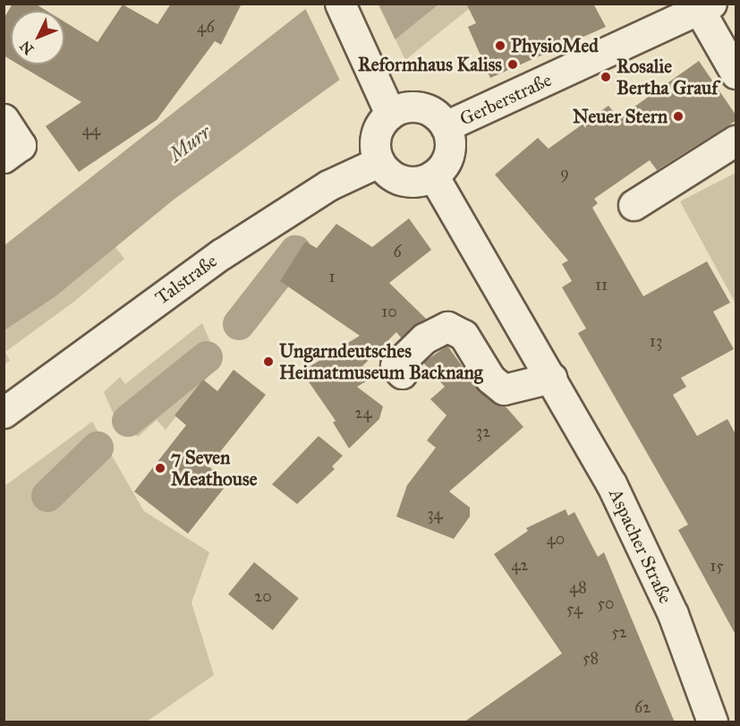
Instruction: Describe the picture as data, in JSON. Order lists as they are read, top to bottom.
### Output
{
  "streets": {
    "street": ["Gerberstraße", "Talstraße", "Aspacher Straße"]
  },
  "crossings": [
    ["Gerberstraße", "Talstraße"],
    ["Gerberstraße", "Aspacher Straße"],
    ["Talstraße", "Aspacher Straße"]
  ],
  "water": ["Murr"],
  "places": [
    "PhysioMed",
    "Reformhaus Kaliss",
    "Rosalie Bertha Grauf",
    "Neuer Stern",
    "Ungarndeutsches Heimatmuseum Backnang",
    "7 Seven Meathouse"
  ],
  "house_numbers": [
    "46",
    "44",
    "9",
    "6",
    "1",
    "11",
    "10",
    "13",
    "24",
    "32",
    "34",
    "40",
    "42",
    "15",
    "48",
    "20",
    "50",
    "54",
    "52",
    "58",
    "62"
  ],
  "north": "bottom left"
}
